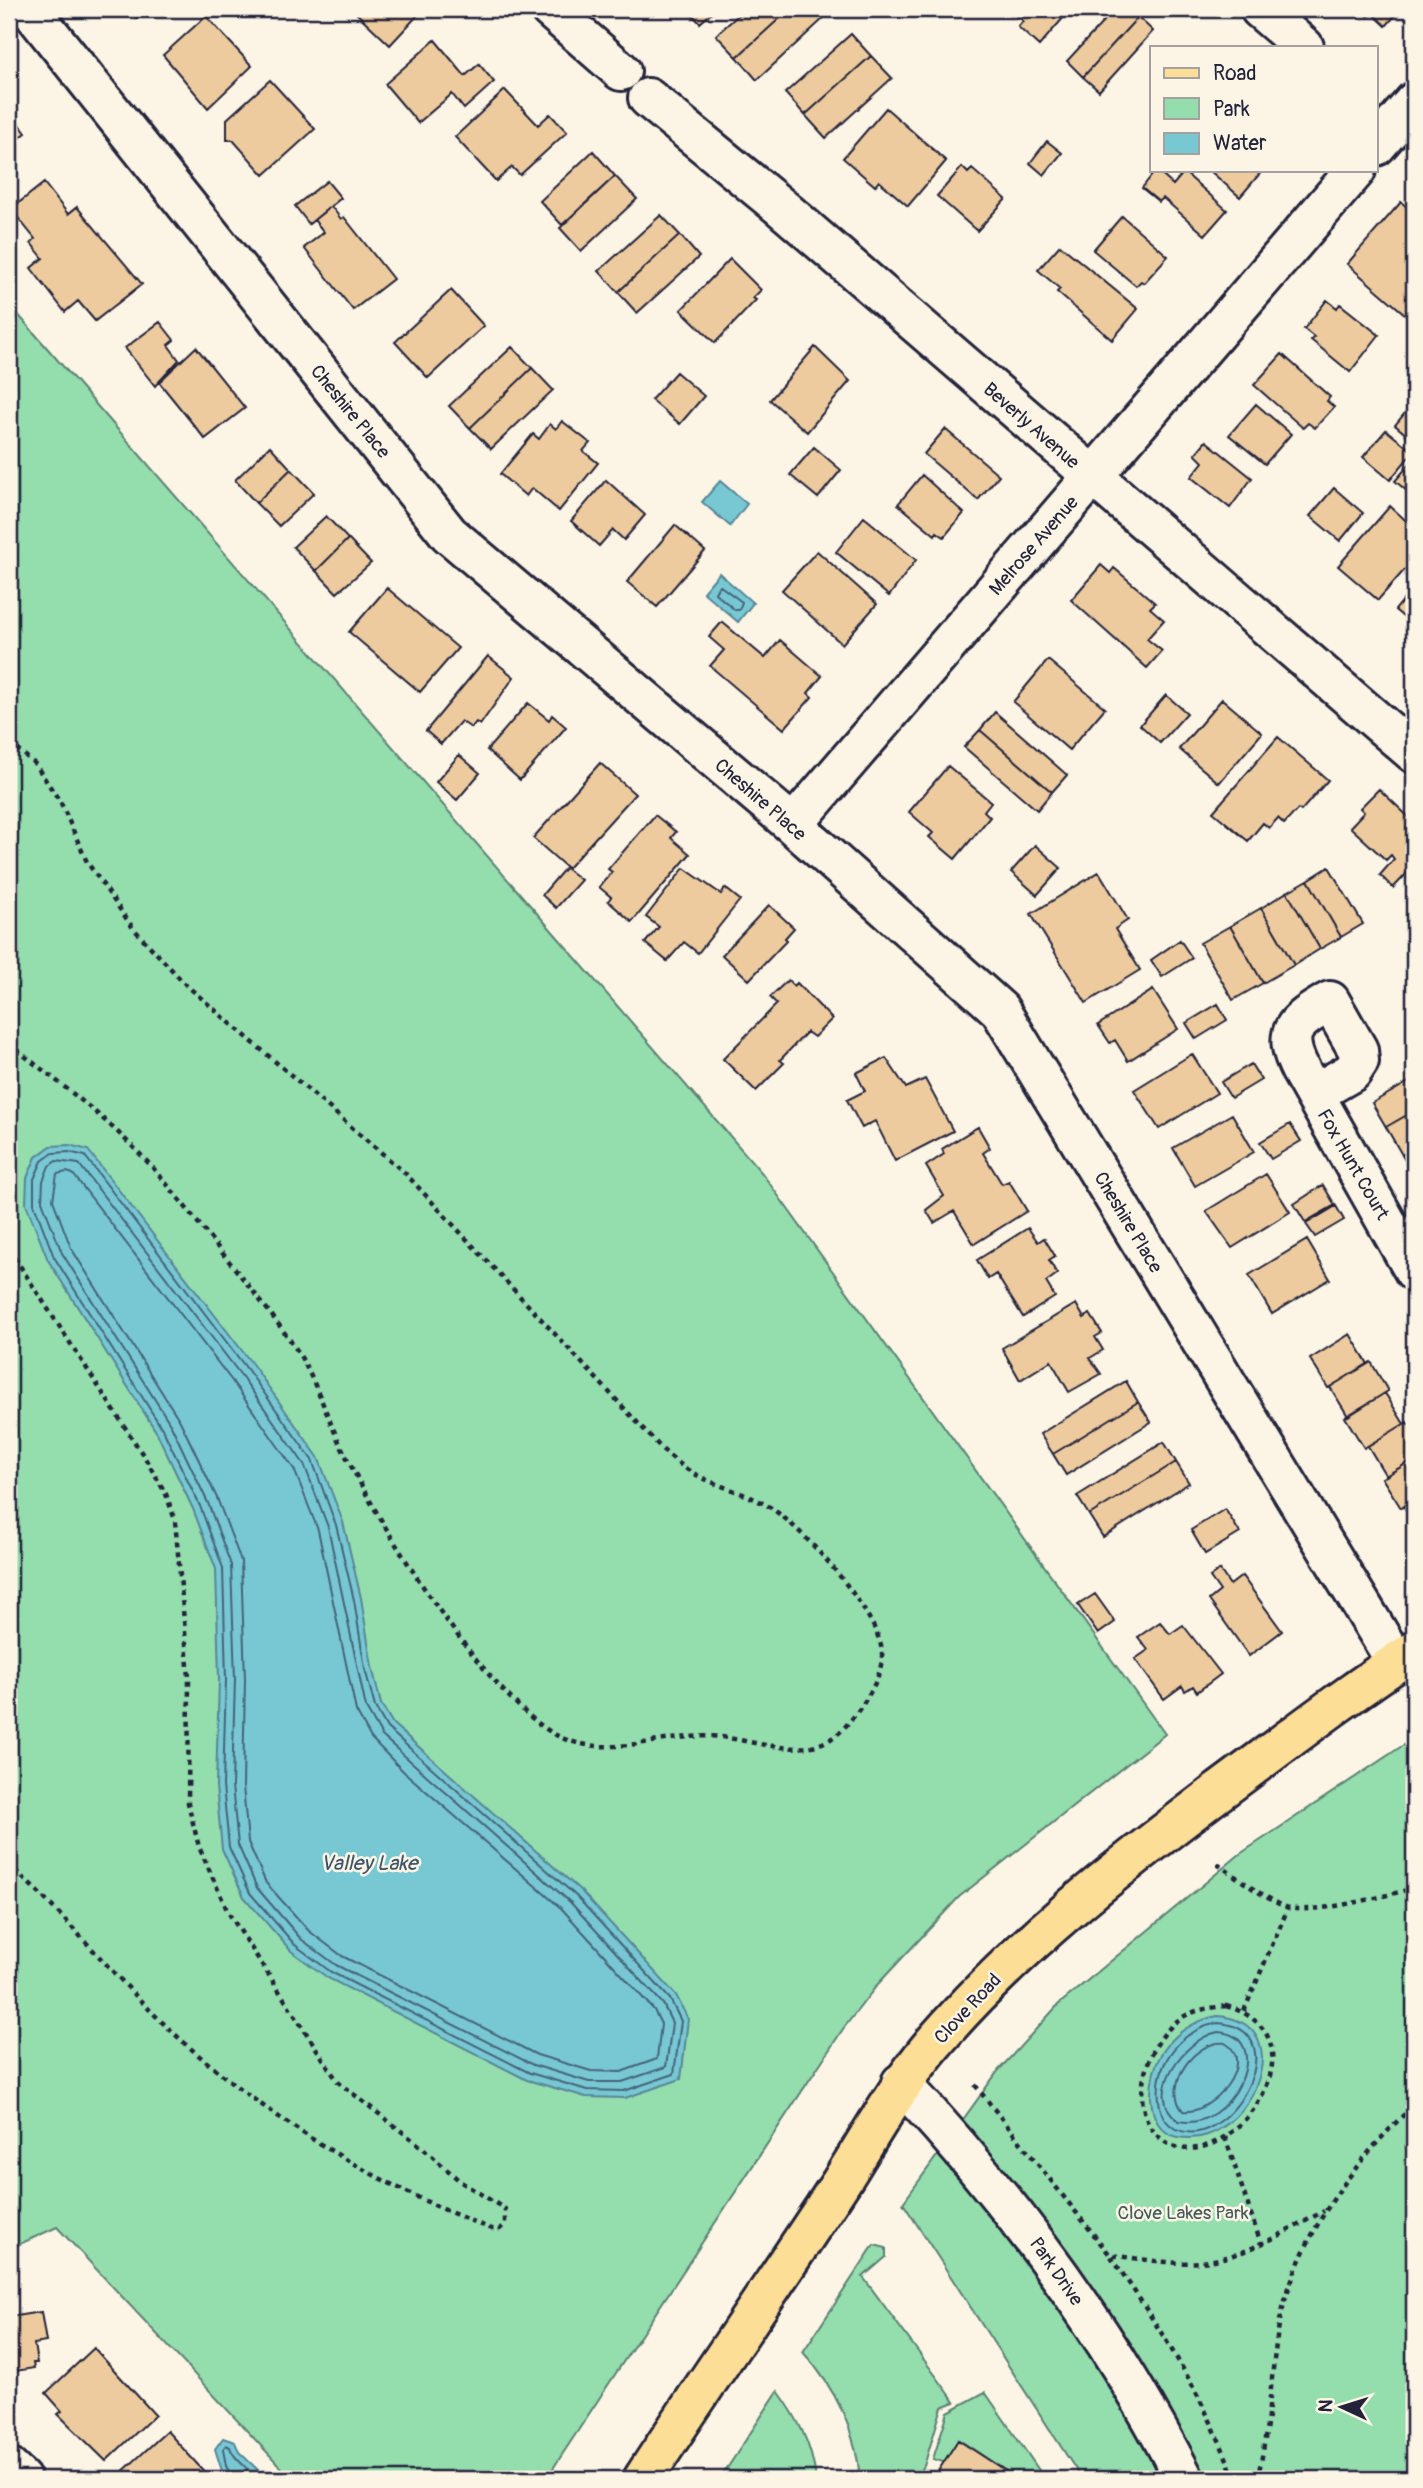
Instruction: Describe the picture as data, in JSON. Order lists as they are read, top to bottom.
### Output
{
  "streets": {
    "main road": ["Clove Road"],
    "street": [
      "Cheshire Place",
      "Beverly Avenue",
      "Melrose Avenue",
      "Fox Hunt Court",
      "Park Drive"
    ]
  },
  "crossings": [
    ["Cheshire Place", "Melrose Avenue"],
    ["Cheshire Place", "Clove Road"],
    ["Beverly Avenue", "Melrose Avenue"],
    ["Clove Road", "Park Drive"]
  ],
  "water": ["Valley Lake"],
  "parks": ["Clove Lakes Park"],
  "legend": ["Road", "Park", "Water"],
  "north": "left"
}
